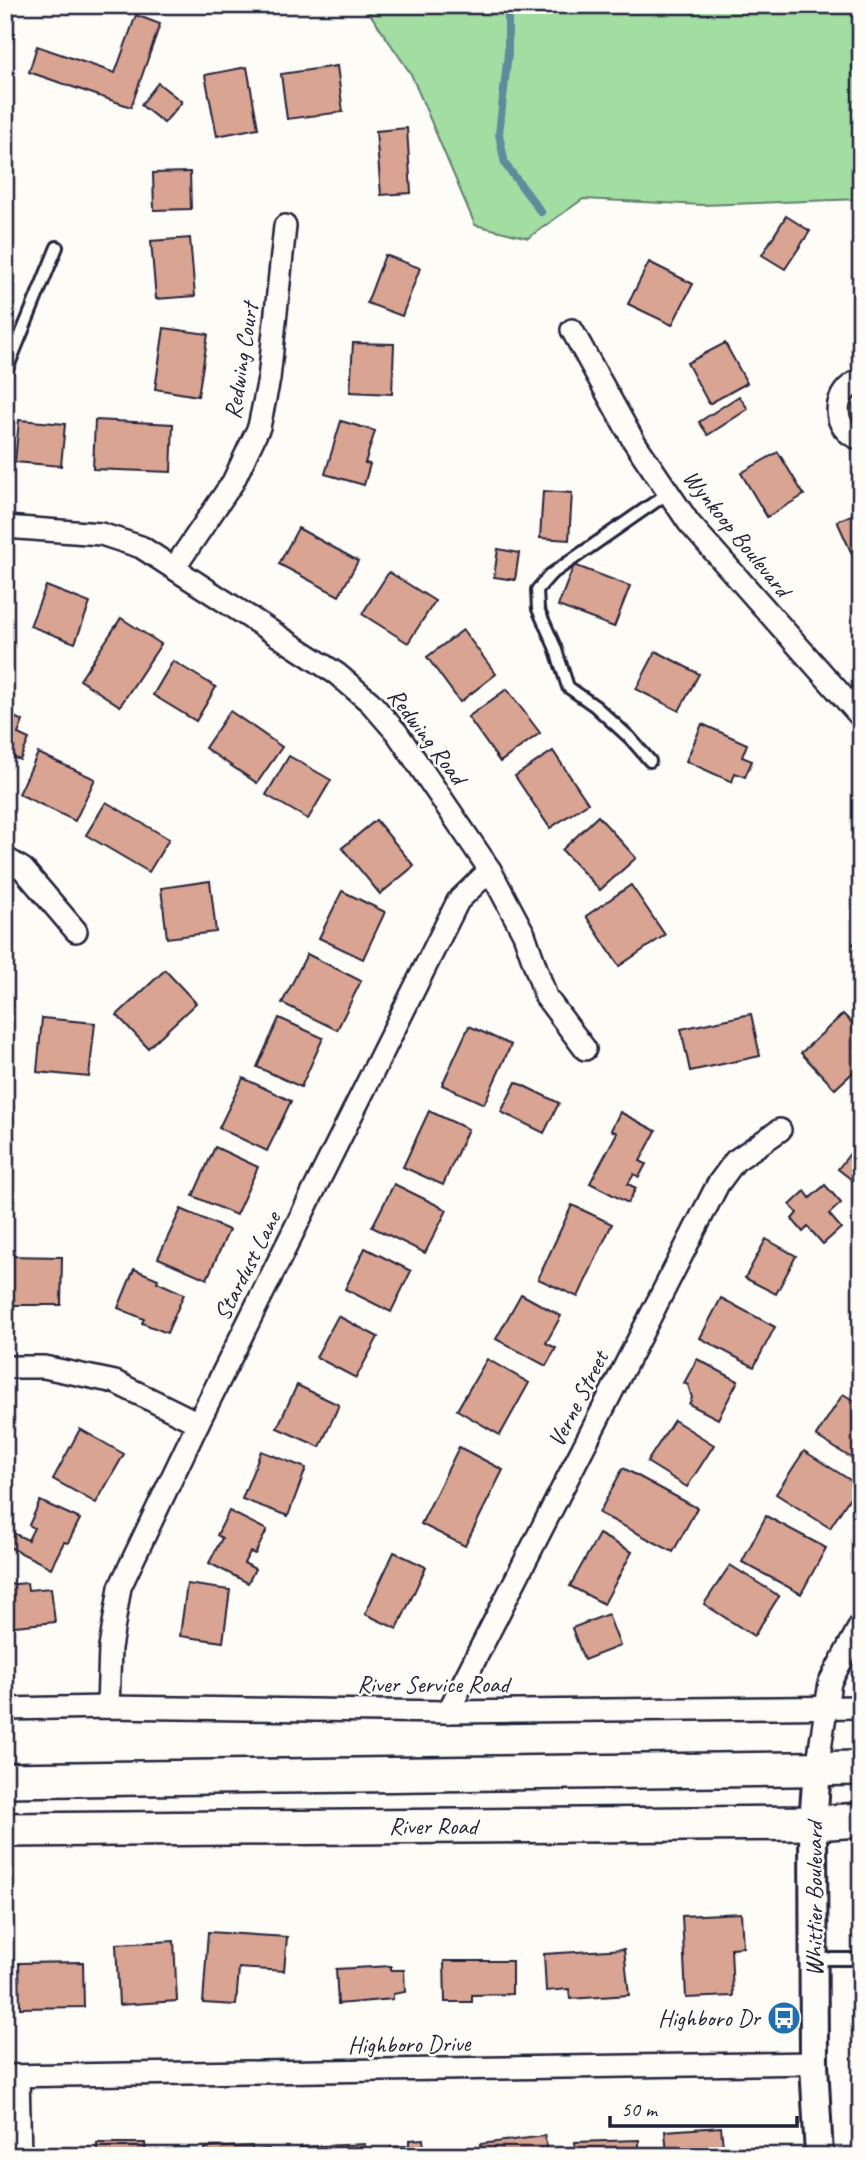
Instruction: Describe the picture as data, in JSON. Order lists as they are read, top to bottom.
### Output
{
  "streets": {
    "main road": ["River Road"],
    "street": [
      "Redwing Court",
      "Wynkoop Boulevard",
      "Redwing Road",
      "Stardust Lane",
      "Verne Street",
      "River Service Road",
      "Whittier Boulevard",
      "Highboro Drive"
    ]
  },
  "crossings": [
    ["Redwing Court", "Redwing Road"],
    ["Redwing Road", "Stardust Lane"],
    ["Stardust Lane", "River Service Road"],
    ["Verne Street", "River Service Road"],
    ["River Road", "Whittier Boulevard"],
    ["Whittier Boulevard", "Highboro Drive"]
  ],
  "places": {
    "bus stop": ["Highboro Dr"]
  },
  "scale_bar": "50 m"
}
